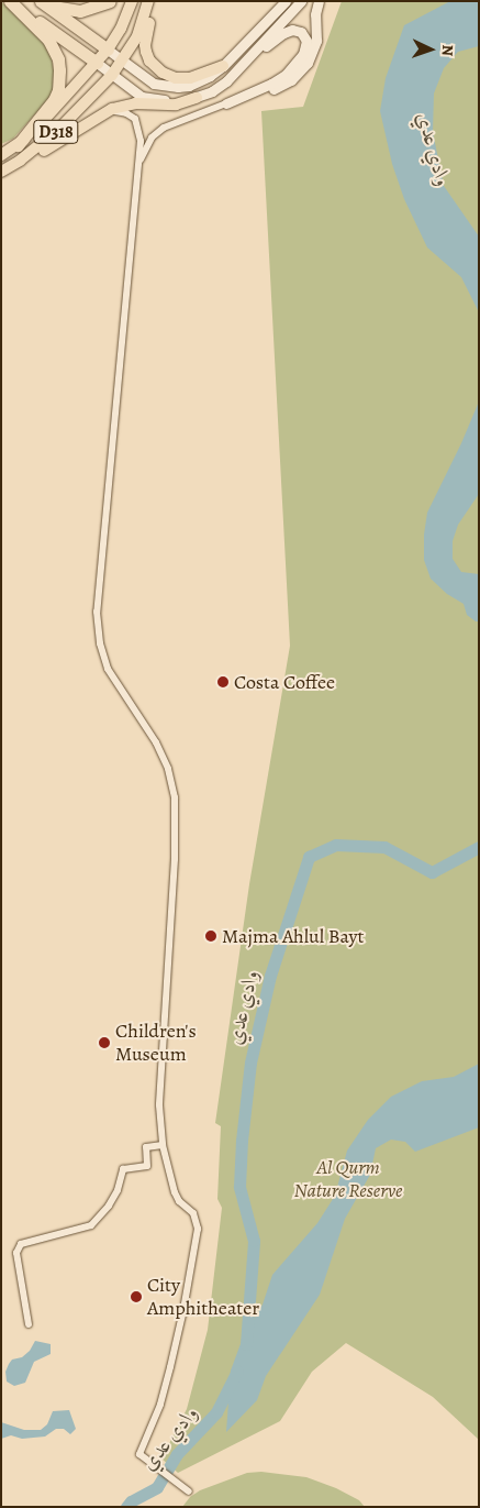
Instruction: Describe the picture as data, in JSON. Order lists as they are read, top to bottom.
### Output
{
  "streets": {
    "main road": ["D318"]
  },
  "water": ["وادي عدي"],
  "parks": ["Al Qurm Nature Reserve"],
  "places": [
    "Costa Coffee",
    "Majma Ahlul Bayt",
    "Children's Museum",
    "City Amphitheater"
  ],
  "north": "right"
}
